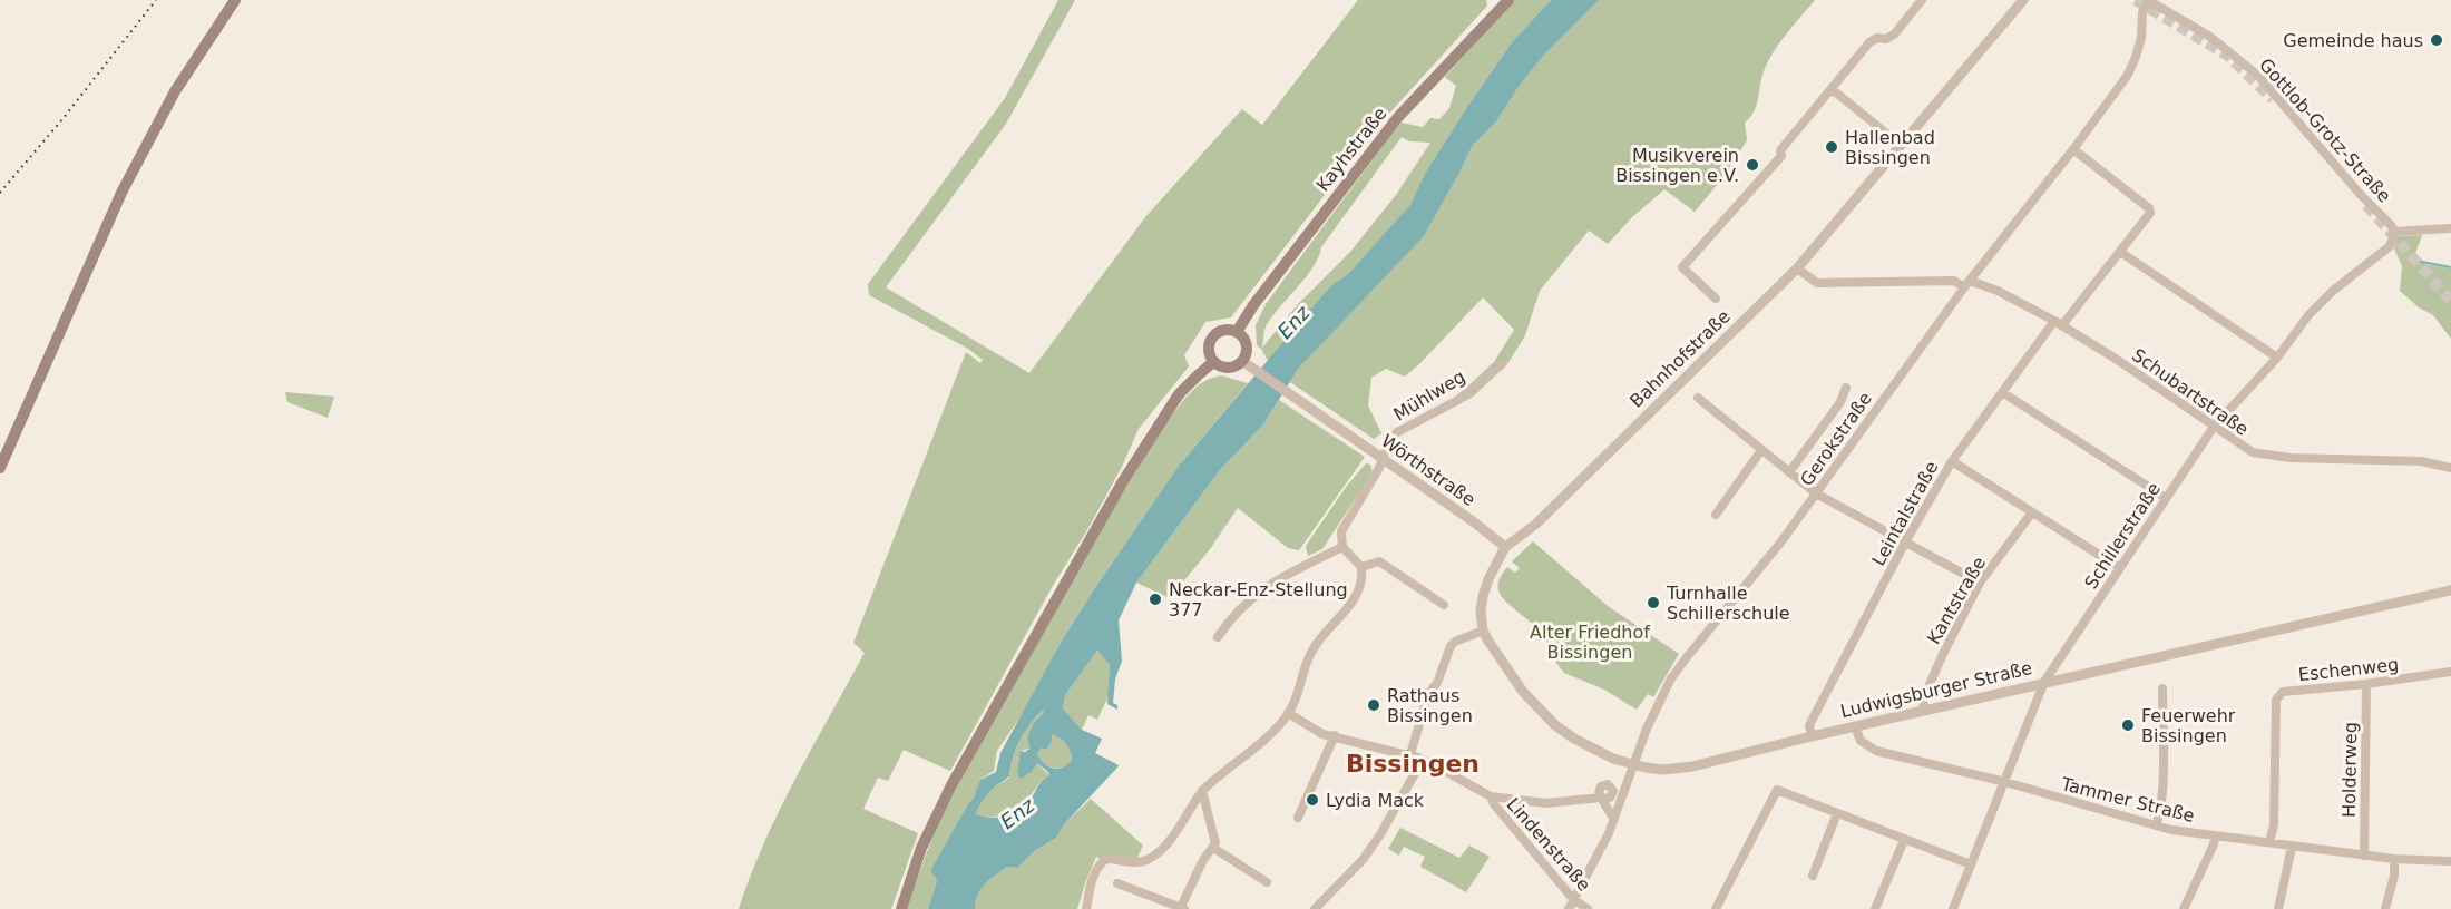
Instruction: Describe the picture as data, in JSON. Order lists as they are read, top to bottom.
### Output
{
  "streets": {
    "main road": ["Kayhstraße"],
    "street": [
      "Gottlob-Grotz-Straße",
      "Bahnhofstraße",
      "Schubartstraße",
      "Mühlweg",
      "Gerokstraße",
      "Wörthstraße",
      "Leintalstraße",
      "Schillerstraße",
      "Kantstraße",
      "Eschenweg",
      "Ludwigsburger Straße",
      "Holderweg",
      "Tammer Straße",
      "Lindenstraße"
    ]
  },
  "crossings": [
    ["Gottlob-Grotz-Straße", "Gerokstraße"],
    ["Gottlob-Grotz-Straße", "Schillerstraße"],
    ["Kayhstraße", "Wörthstraße"],
    ["Bahnhofstraße", "Schubartstraße"],
    ["Bahnhofstraße", "Wörthstraße"],
    ["Bahnhofstraße", "Ludwigsburger Straße"],
    ["Schubartstraße", "Gerokstraße"],
    ["Schubartstraße", "Leintalstraße"],
    ["Schubartstraße", "Schillerstraße"],
    ["Mühlweg", "Wörthstraße"],
    ["Gerokstraße", "Leintalstraße"],
    ["Gerokstraße", "Ludwigsburger Straße"],
    ["Gerokstraße", "Lindenstraße"],
    ["Leintalstraße", "Ludwigsburger Straße"],
    ["Schillerstraße", "Ludwigsburger Straße"],
    ["Schillerstraße", "Tammer Straße"],
    ["Kantstraße", "Ludwigsburger Straße"],
    ["Eschenweg", "Holderweg"],
    ["Eschenweg", "Tammer Straße"],
    ["Ludwigsburger Straße", "Tammer Straße"],
    ["Holderweg", "Tammer Straße"]
  ],
  "districts": ["Bissingen"],
  "water": ["Enz"],
  "parks": ["Alter Friedhof Bissingen"],
  "places": [
    "Gemeinde haus",
    "Hallenbad Bissingen",
    "Musikverein Bissingen e.V.",
    "Neckar-Enz-Stellung 377",
    "Turnhalle Schillerschule",
    "Rathaus Bissingen",
    "Feuerwehr Bissingen",
    "Lydia Mack"
  ]
}
